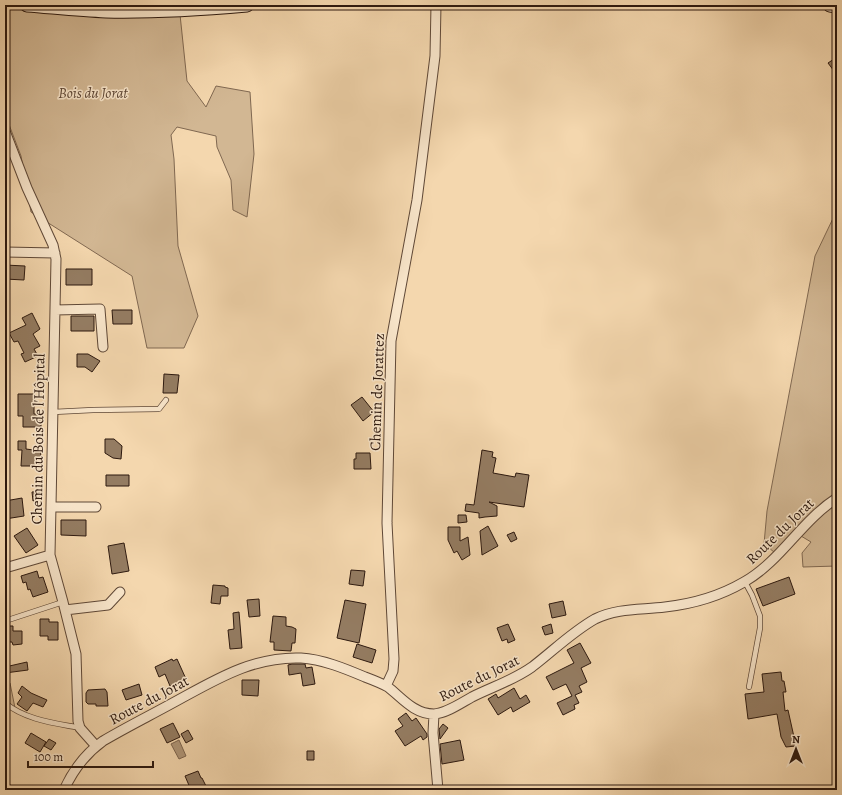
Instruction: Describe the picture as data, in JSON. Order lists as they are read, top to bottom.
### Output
{
  "streets": {
    "street": ["Chemin de Jorattez", "Chemin du Bois de l'Hôpital", "Route du Jorat"]
  },
  "crossings": [
    ["Chemin de Jorattez", "Route du Jorat"]
  ],
  "parks": ["Bois du Jorat"],
  "scale_bar": "100 m",
  "north": "top"
}
